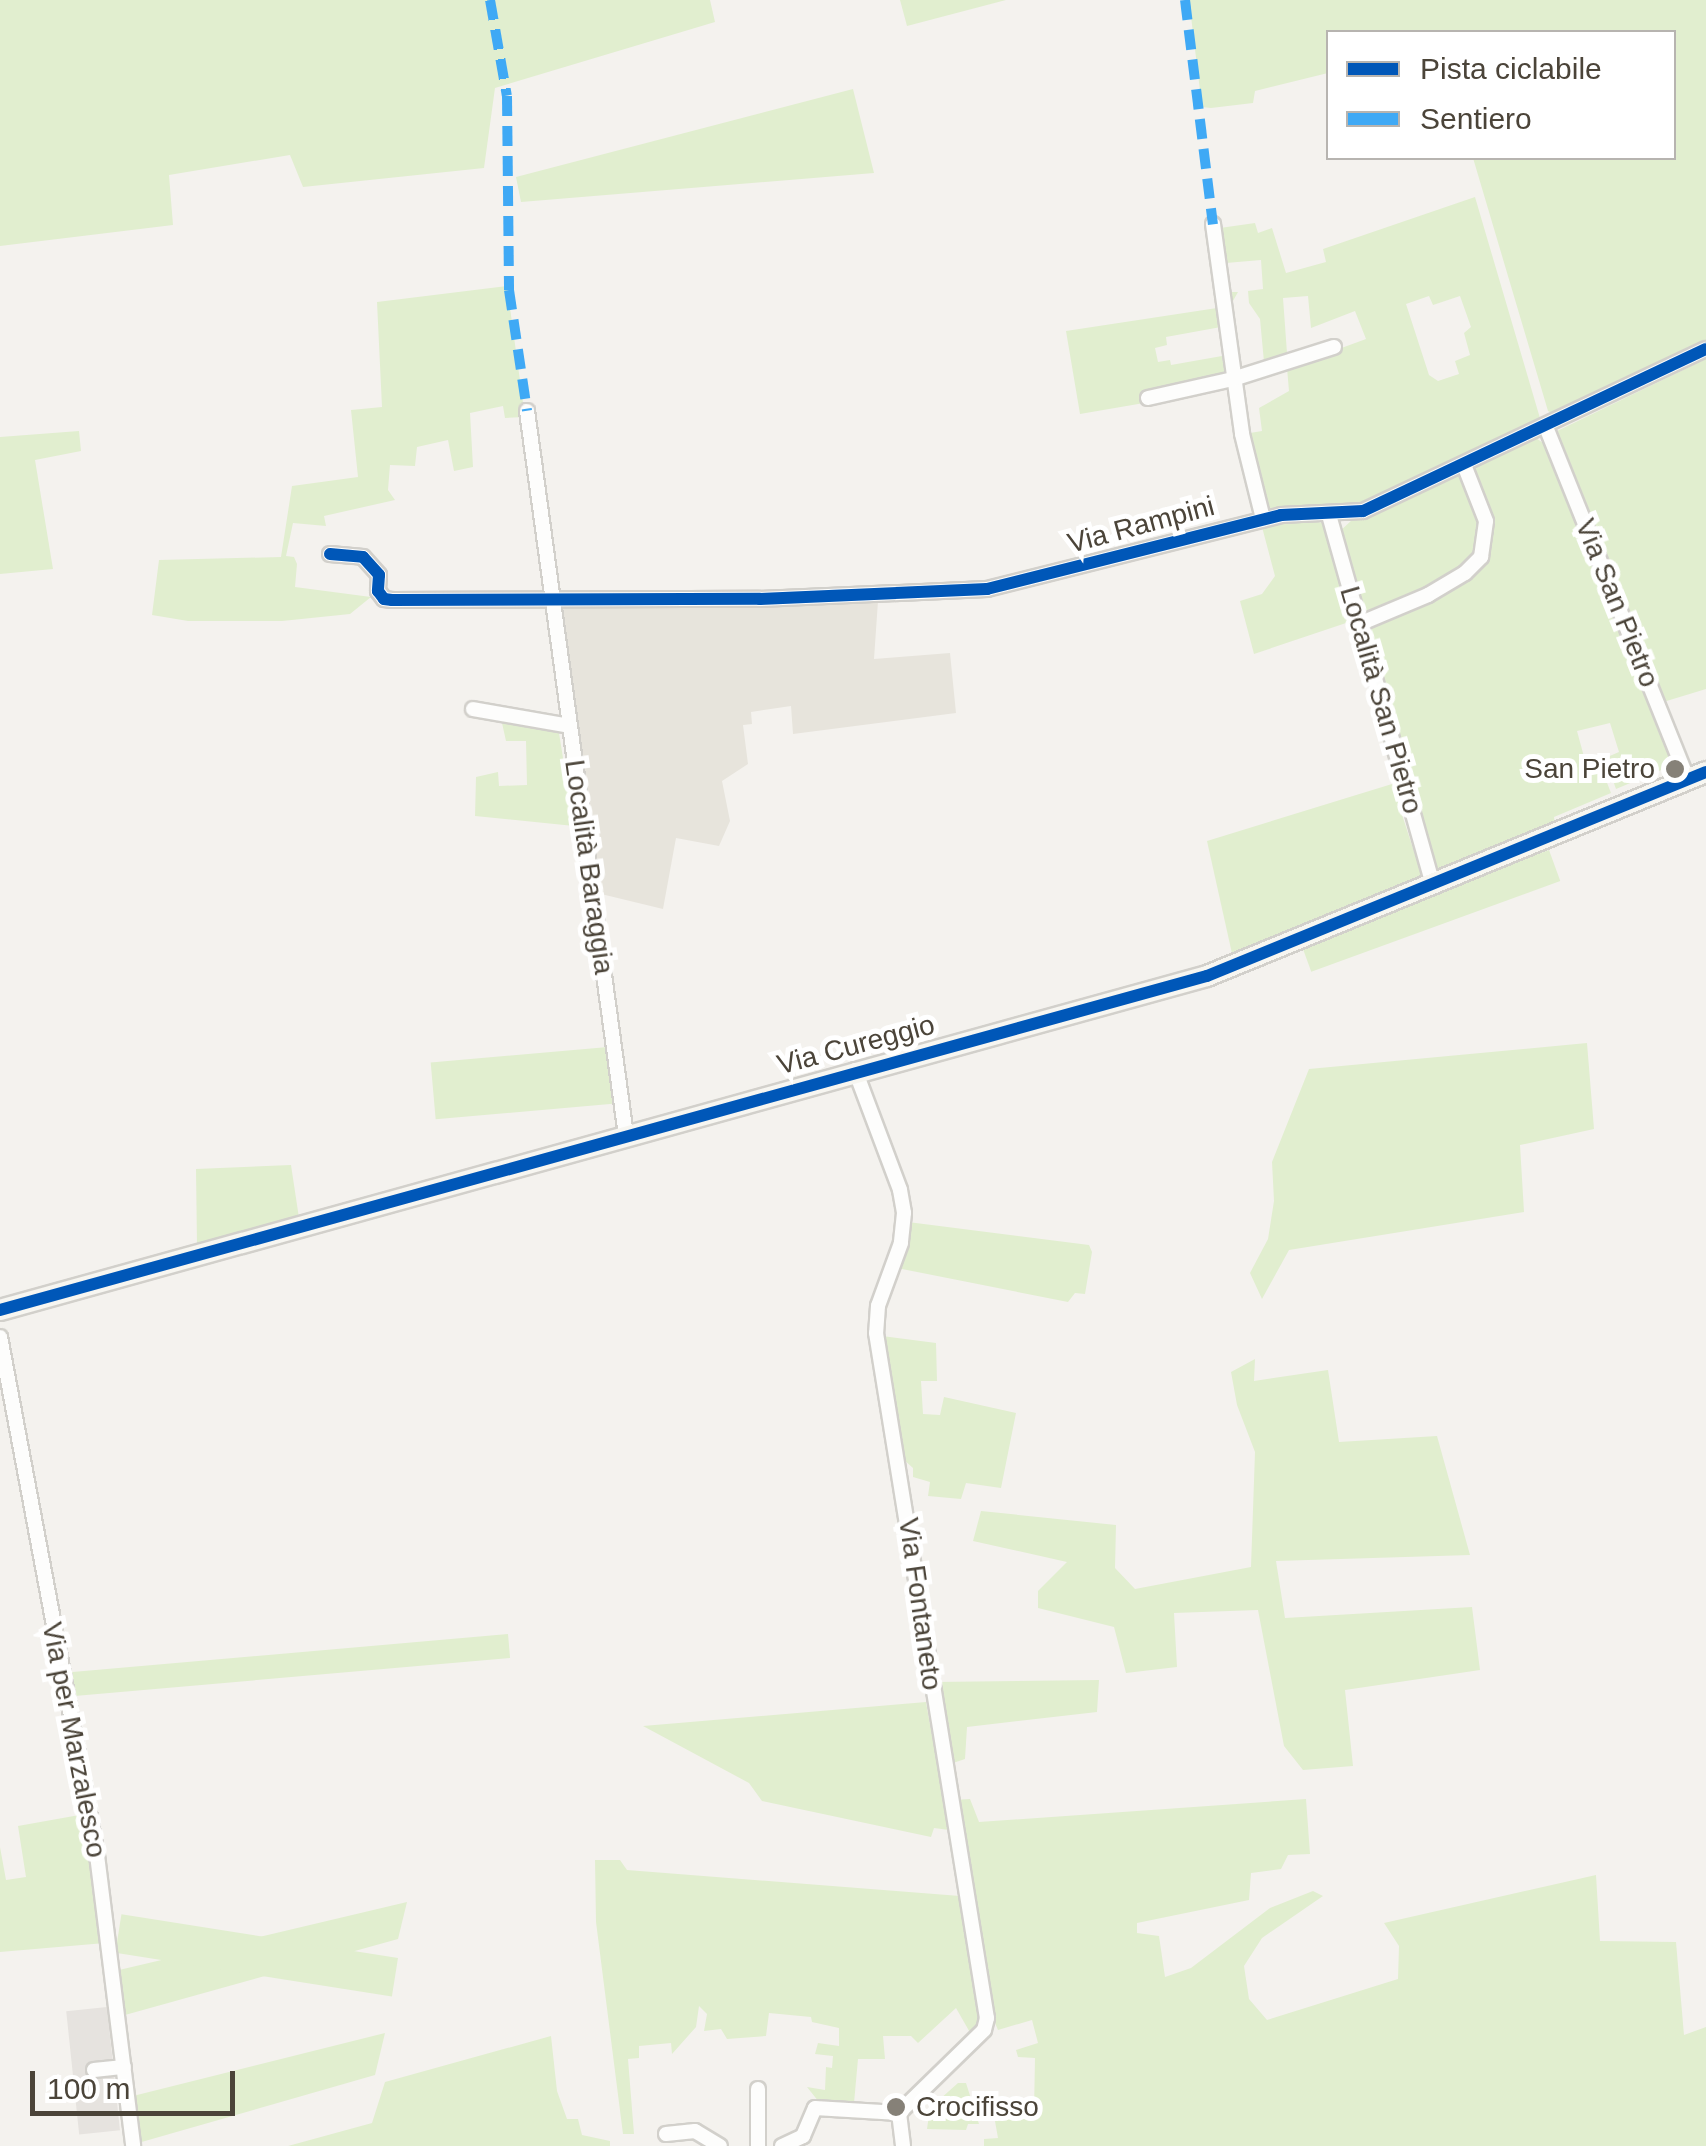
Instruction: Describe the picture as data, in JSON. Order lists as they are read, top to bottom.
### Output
{
  "streets": {
    "main road": ["Via Cureggio"],
    "street": [
      "Via Rampini",
      "Via San Pietro",
      "Località San Pietro",
      "Località Baraggia",
      "Via Fontaneto",
      "Via per Marzalesco"
    ]
  },
  "crossings": [
    ["Via Rampini", "Via San Pietro"],
    ["Via Rampini", "Località San Pietro"],
    ["Via Rampini", "Località Baraggia"],
    ["Via San Pietro", "Via Cureggio"],
    ["Località San Pietro", "Via Cureggio"],
    ["Località Baraggia", "Via Cureggio"],
    ["Via Cureggio", "Via Fontaneto"]
  ],
  "places": ["San Pietro", "Crocifisso"],
  "legend": ["Pista ciclabile", "Sentiero"],
  "scale_bar": "100 m"
}
